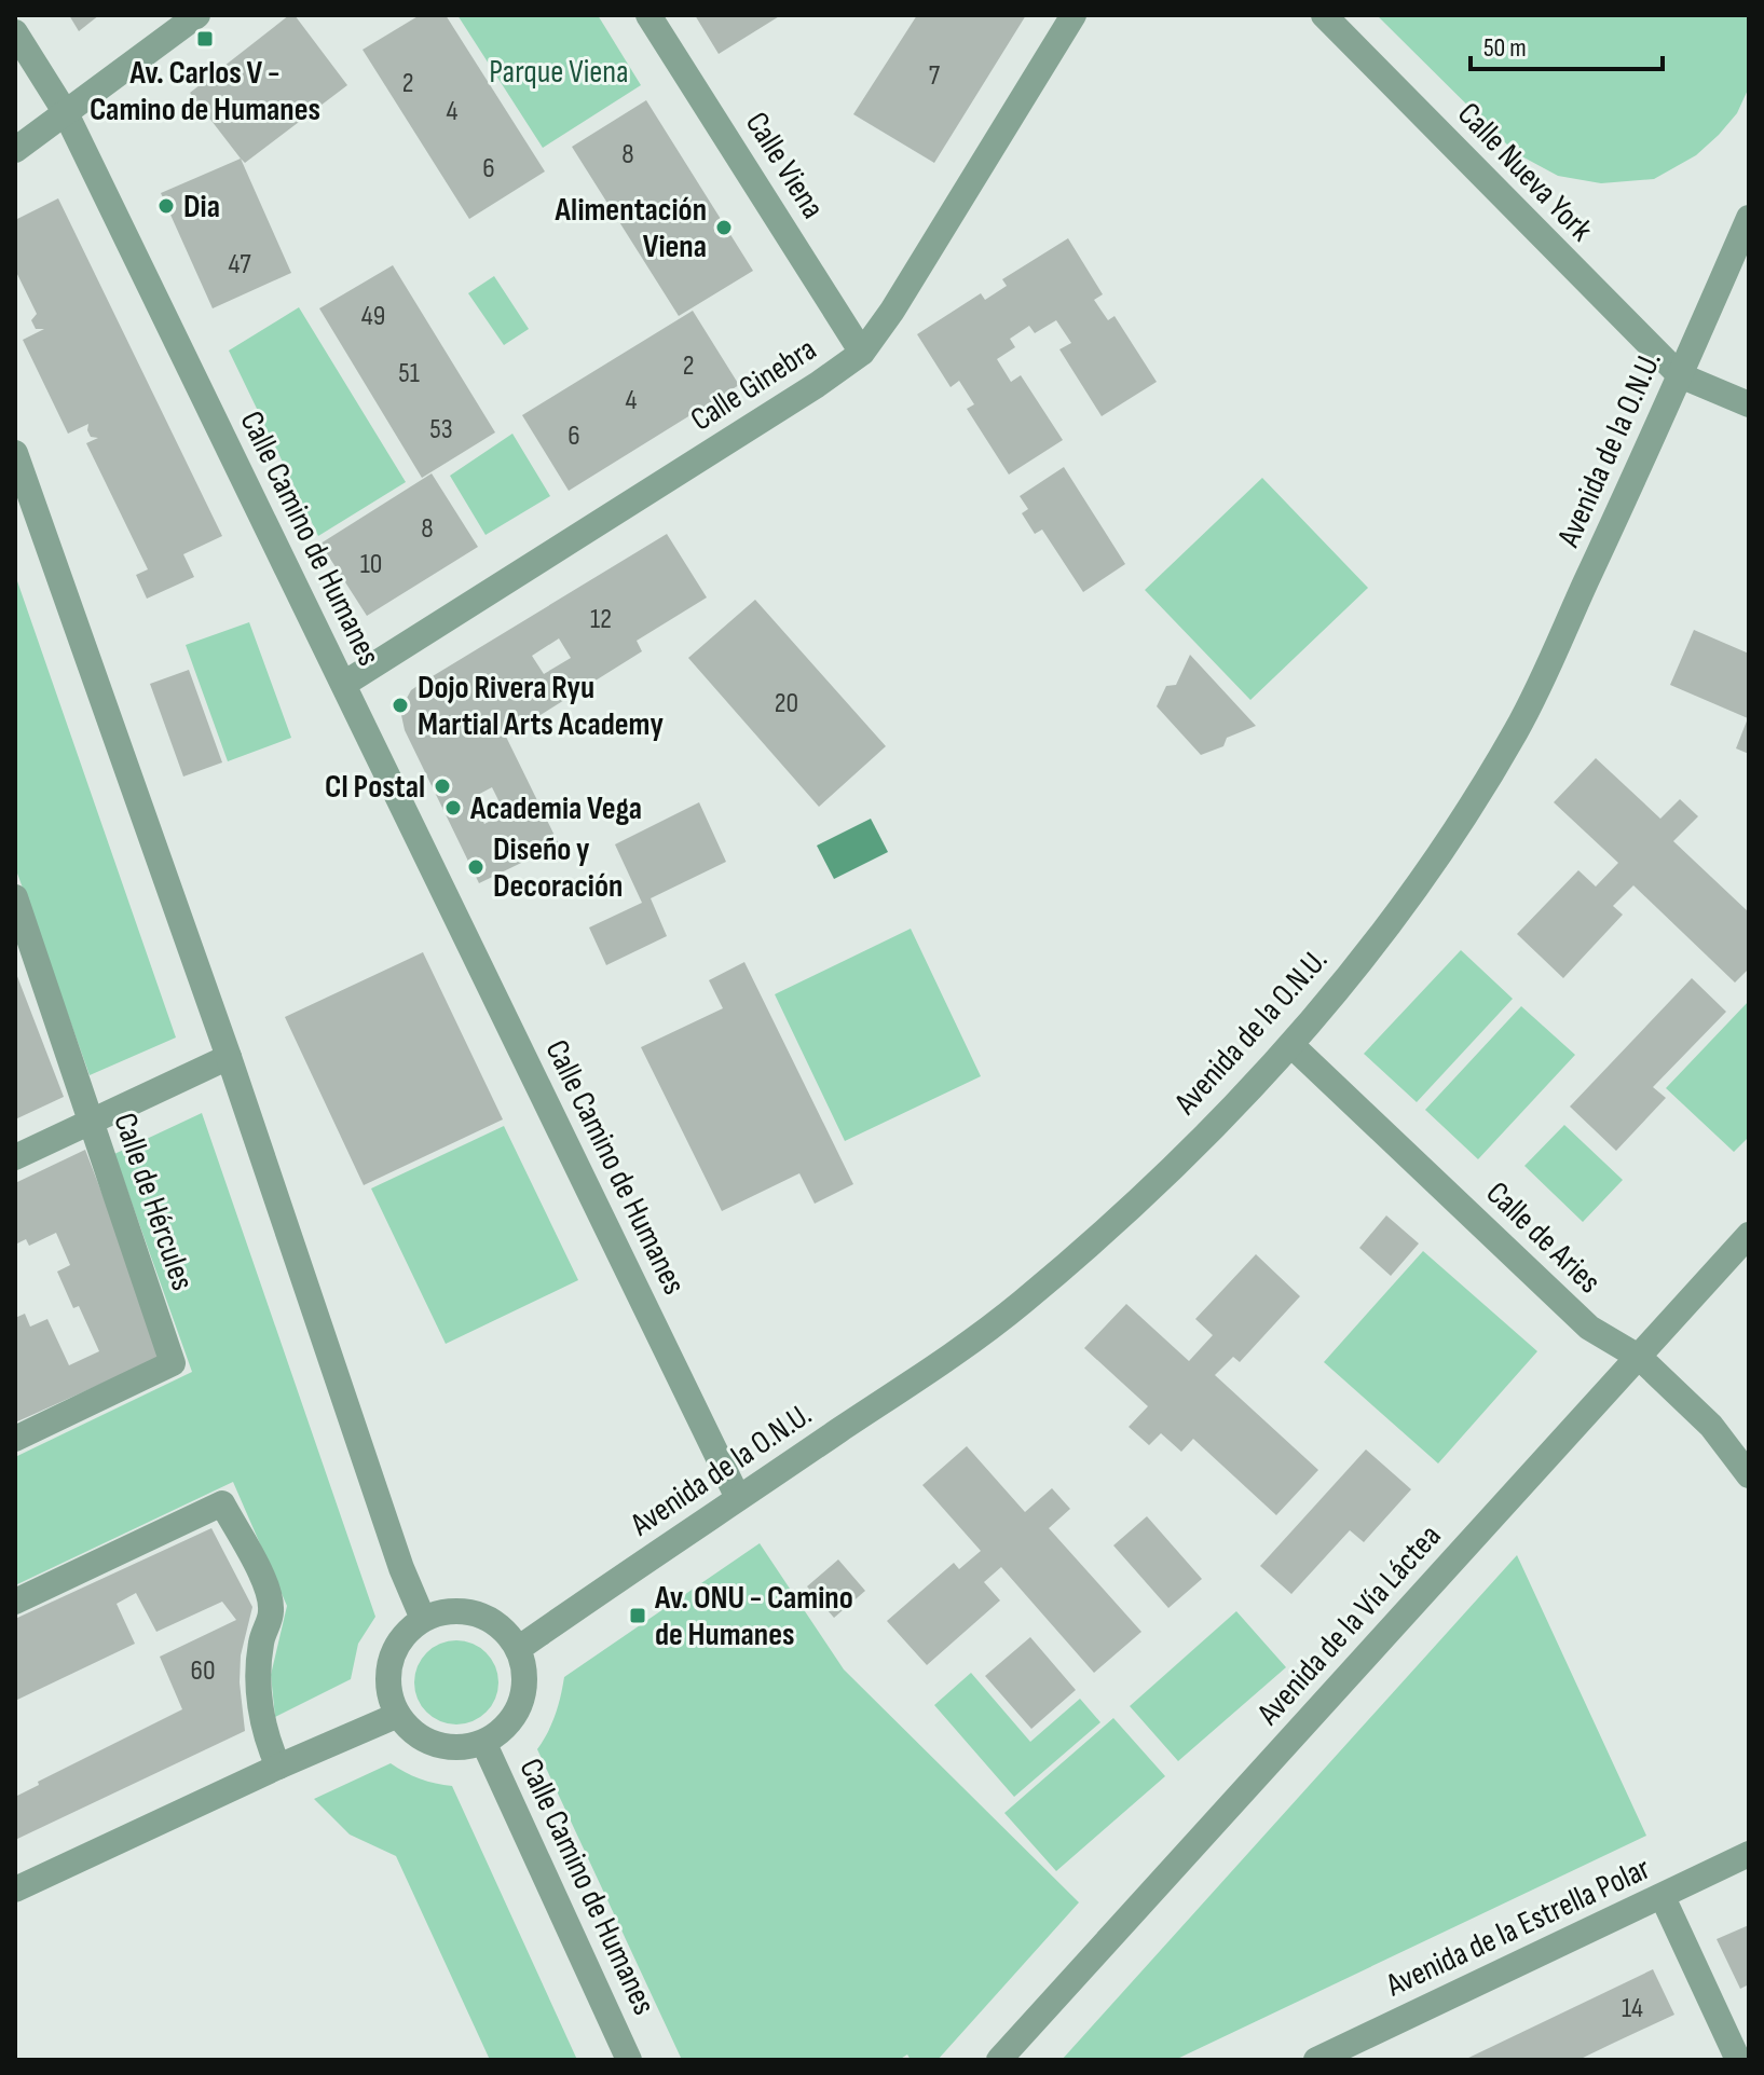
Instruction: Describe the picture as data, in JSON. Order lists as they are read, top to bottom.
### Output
{
  "streets": {
    "street": [
      "Calle Viena",
      "Calle Nueva York",
      "Calle Ginebra",
      "Avenida de la O.N.U.",
      "Calle Camino de Humanes",
      "Calle de Hércules",
      "Calle de Aries",
      "Avenida de la Vía Láctea",
      "Avenida de la Estrella Polar"
    ]
  },
  "crossings": [
    ["Calle Viena", "Calle Ginebra"],
    ["Calle Nueva York", "Avenida de la O.N.U."],
    ["Calle Ginebra", "Calle Camino de Humanes"],
    ["Avenida de la O.N.U.", "Calle Camino de Humanes"],
    ["Avenida de la O.N.U.", "Calle de Aries"],
    ["Calle de Aries", "Avenida de la Vía Láctea"]
  ],
  "parks": ["Parque Viena"],
  "places": {
    "transit": ["Av. Carlos V - Camino de Humanes", "Av. ONU - Camino de Humanes"],
    "other": [
      "Dia",
      "Alimentación Viena",
      "Dojo Rivera Ryu Martial Arts Academy",
      "CI Postal",
      "Academia Vega",
      "Diseño y Decoración"
    ]
  },
  "house_numbers": [
    "7",
    "2",
    "4",
    "8",
    "6",
    "47",
    "49",
    "2",
    "51",
    "4",
    "53",
    "6",
    "8",
    "10",
    "12",
    "20",
    "60",
    "14"
  ],
  "scale_bar": "50 m"
}
